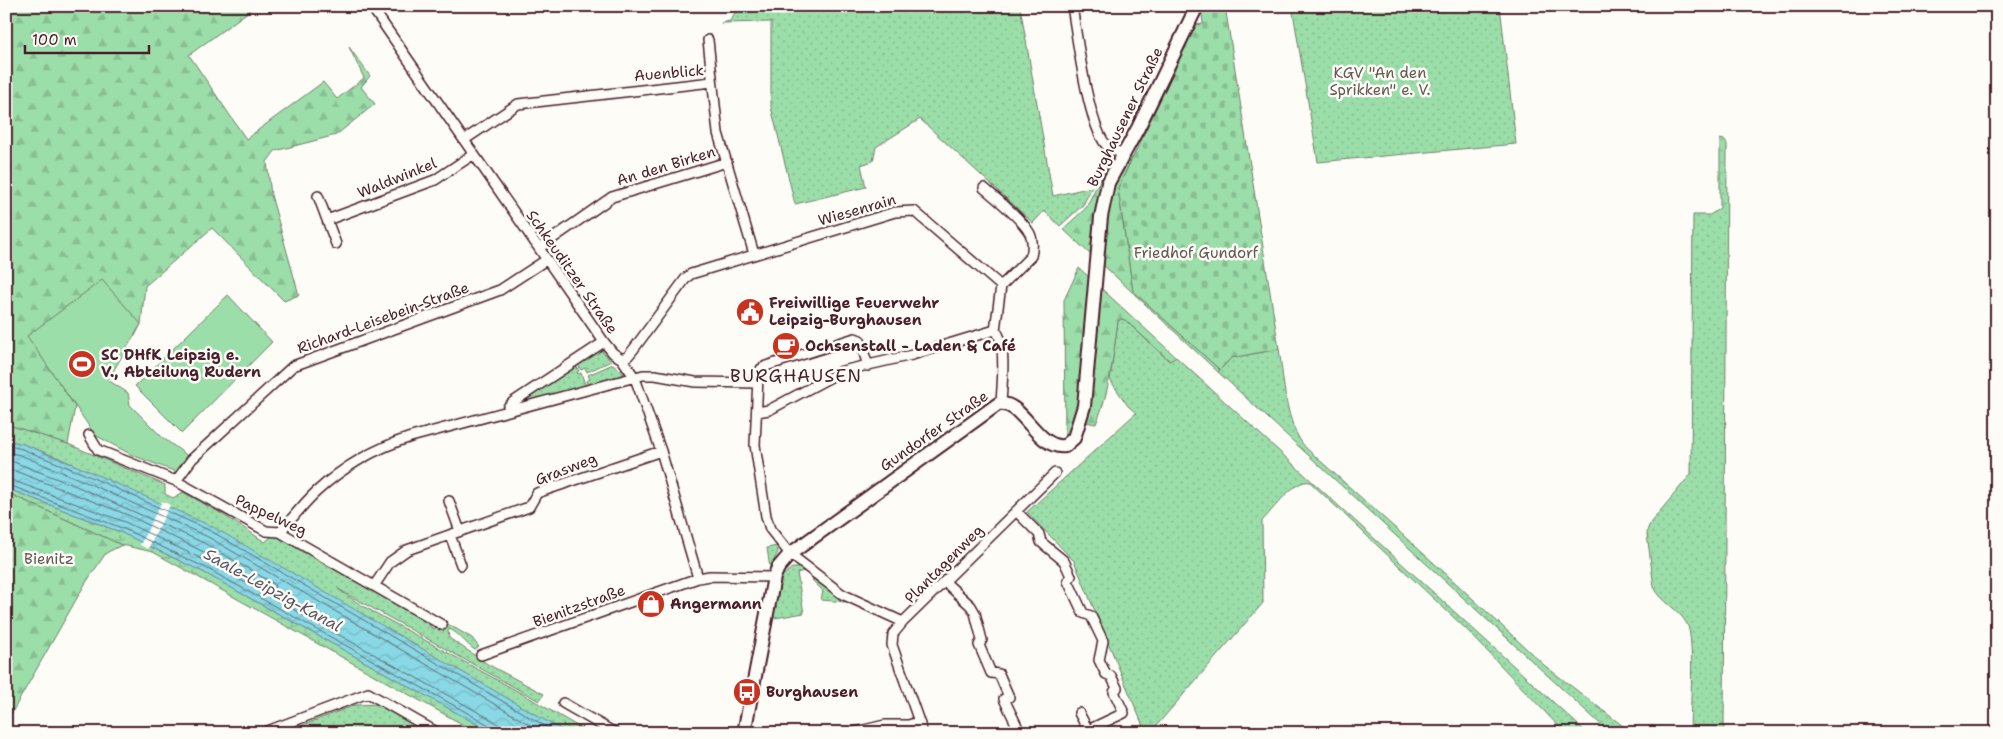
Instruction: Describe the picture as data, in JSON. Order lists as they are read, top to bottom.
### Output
{
  "streets": {
    "street": [
      "Auenblick",
      "Burghausener Straße",
      "An den Birken",
      "Waldwinkel",
      "Wiesenrain",
      "Schkeuditzer Straße",
      "Richard-Leisebein-Straße",
      "Gundorfer Straße",
      "Grasweg",
      "Pappelweg",
      "Plantagenweg",
      "Bienitzstraße"
    ]
  },
  "crossings": [
    ["Auenblick", "An den Birken"],
    ["Auenblick", "Wiesenrain"],
    ["Auenblick", "Schkeuditzer Straße"],
    ["Burghausener Straße", "Gundorfer Straße"],
    ["An den Birken", "Schkeuditzer Straße"],
    ["Waldwinkel", "Schkeuditzer Straße"],
    ["Wiesenrain", "Schkeuditzer Straße"],
    ["Schkeuditzer Straße", "Richard-Leisebein-Straße"],
    ["Schkeuditzer Straße", "Grasweg"],
    ["Schkeuditzer Straße", "Bienitzstraße"],
    ["Richard-Leisebein-Straße", "Pappelweg"],
    ["Gundorfer Straße", "Plantagenweg"],
    ["Gundorfer Straße", "Bienitzstraße"],
    ["Grasweg", "Pappelweg"]
  ],
  "districts": ["BURGHAUSEN"],
  "water": ["Saale-Leipzig-Kanal"],
  "parks": ["KGV \"An den Sprikken\" e. V.", "Friedhof Gundorf", "Bienitz"],
  "places": {
    "public building": ["Freiwillige Feuerwehr Leipzig-Burghausen"],
    "cafe": ["Ochsenstall - Laden & Café"],
    "sports": ["SC DHfK Leipzig e. V., Abteilung Rudern"],
    "shop": ["Angermann"],
    "bus stop": ["Burghausen"]
  },
  "scale_bar": "100 m"
}
